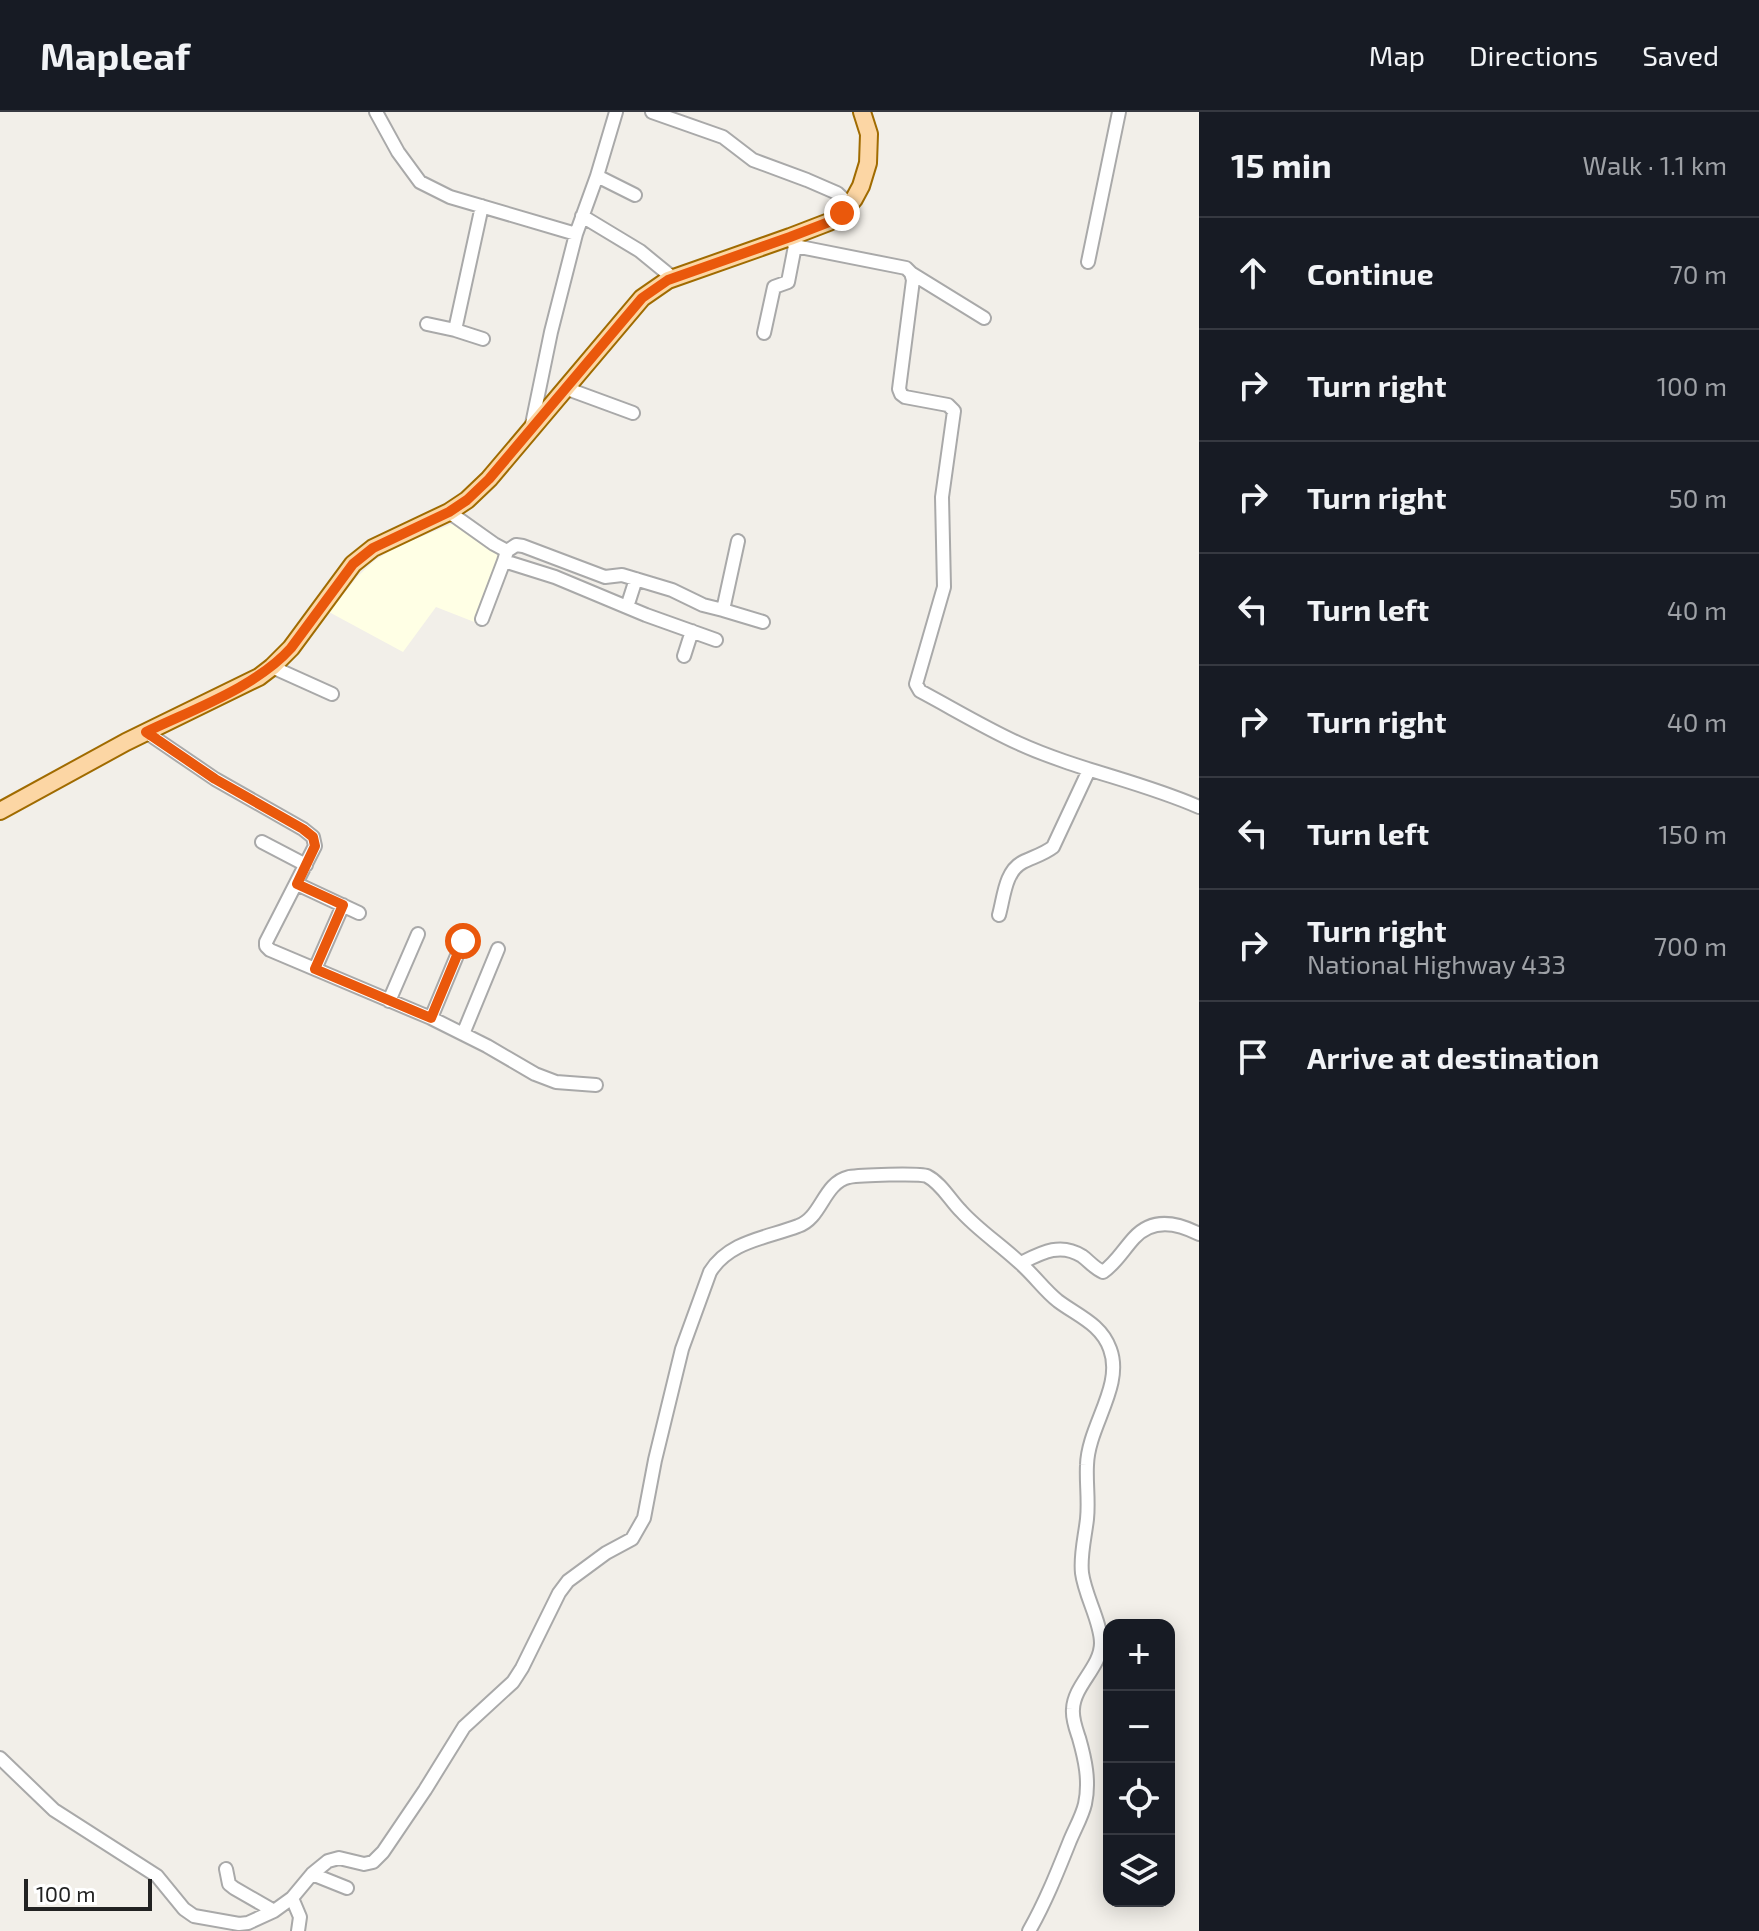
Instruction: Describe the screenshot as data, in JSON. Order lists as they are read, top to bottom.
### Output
{
  "scale_bar": "100 m",
  "page": {
    "header": "Mapleaf",
    "nav": ["Map", "Directions", "Saved"],
    "heading": ["15 min", "Walk · 1.1 km"],
    "list": [
      ["Continue", "70 m"],
      ["Turn right", "100 m"],
      ["Turn right", "50 m"],
      ["Turn left", "40 m"],
      ["Turn right", "40 m"],
      ["Turn left", "150 m"],
      ["Turn right", "National Highway 433", "700 m"],
      "Arrive at destination"
    ],
    "map_buttons": ["+", "−"],
    "scale": "100 m"
  }
}
